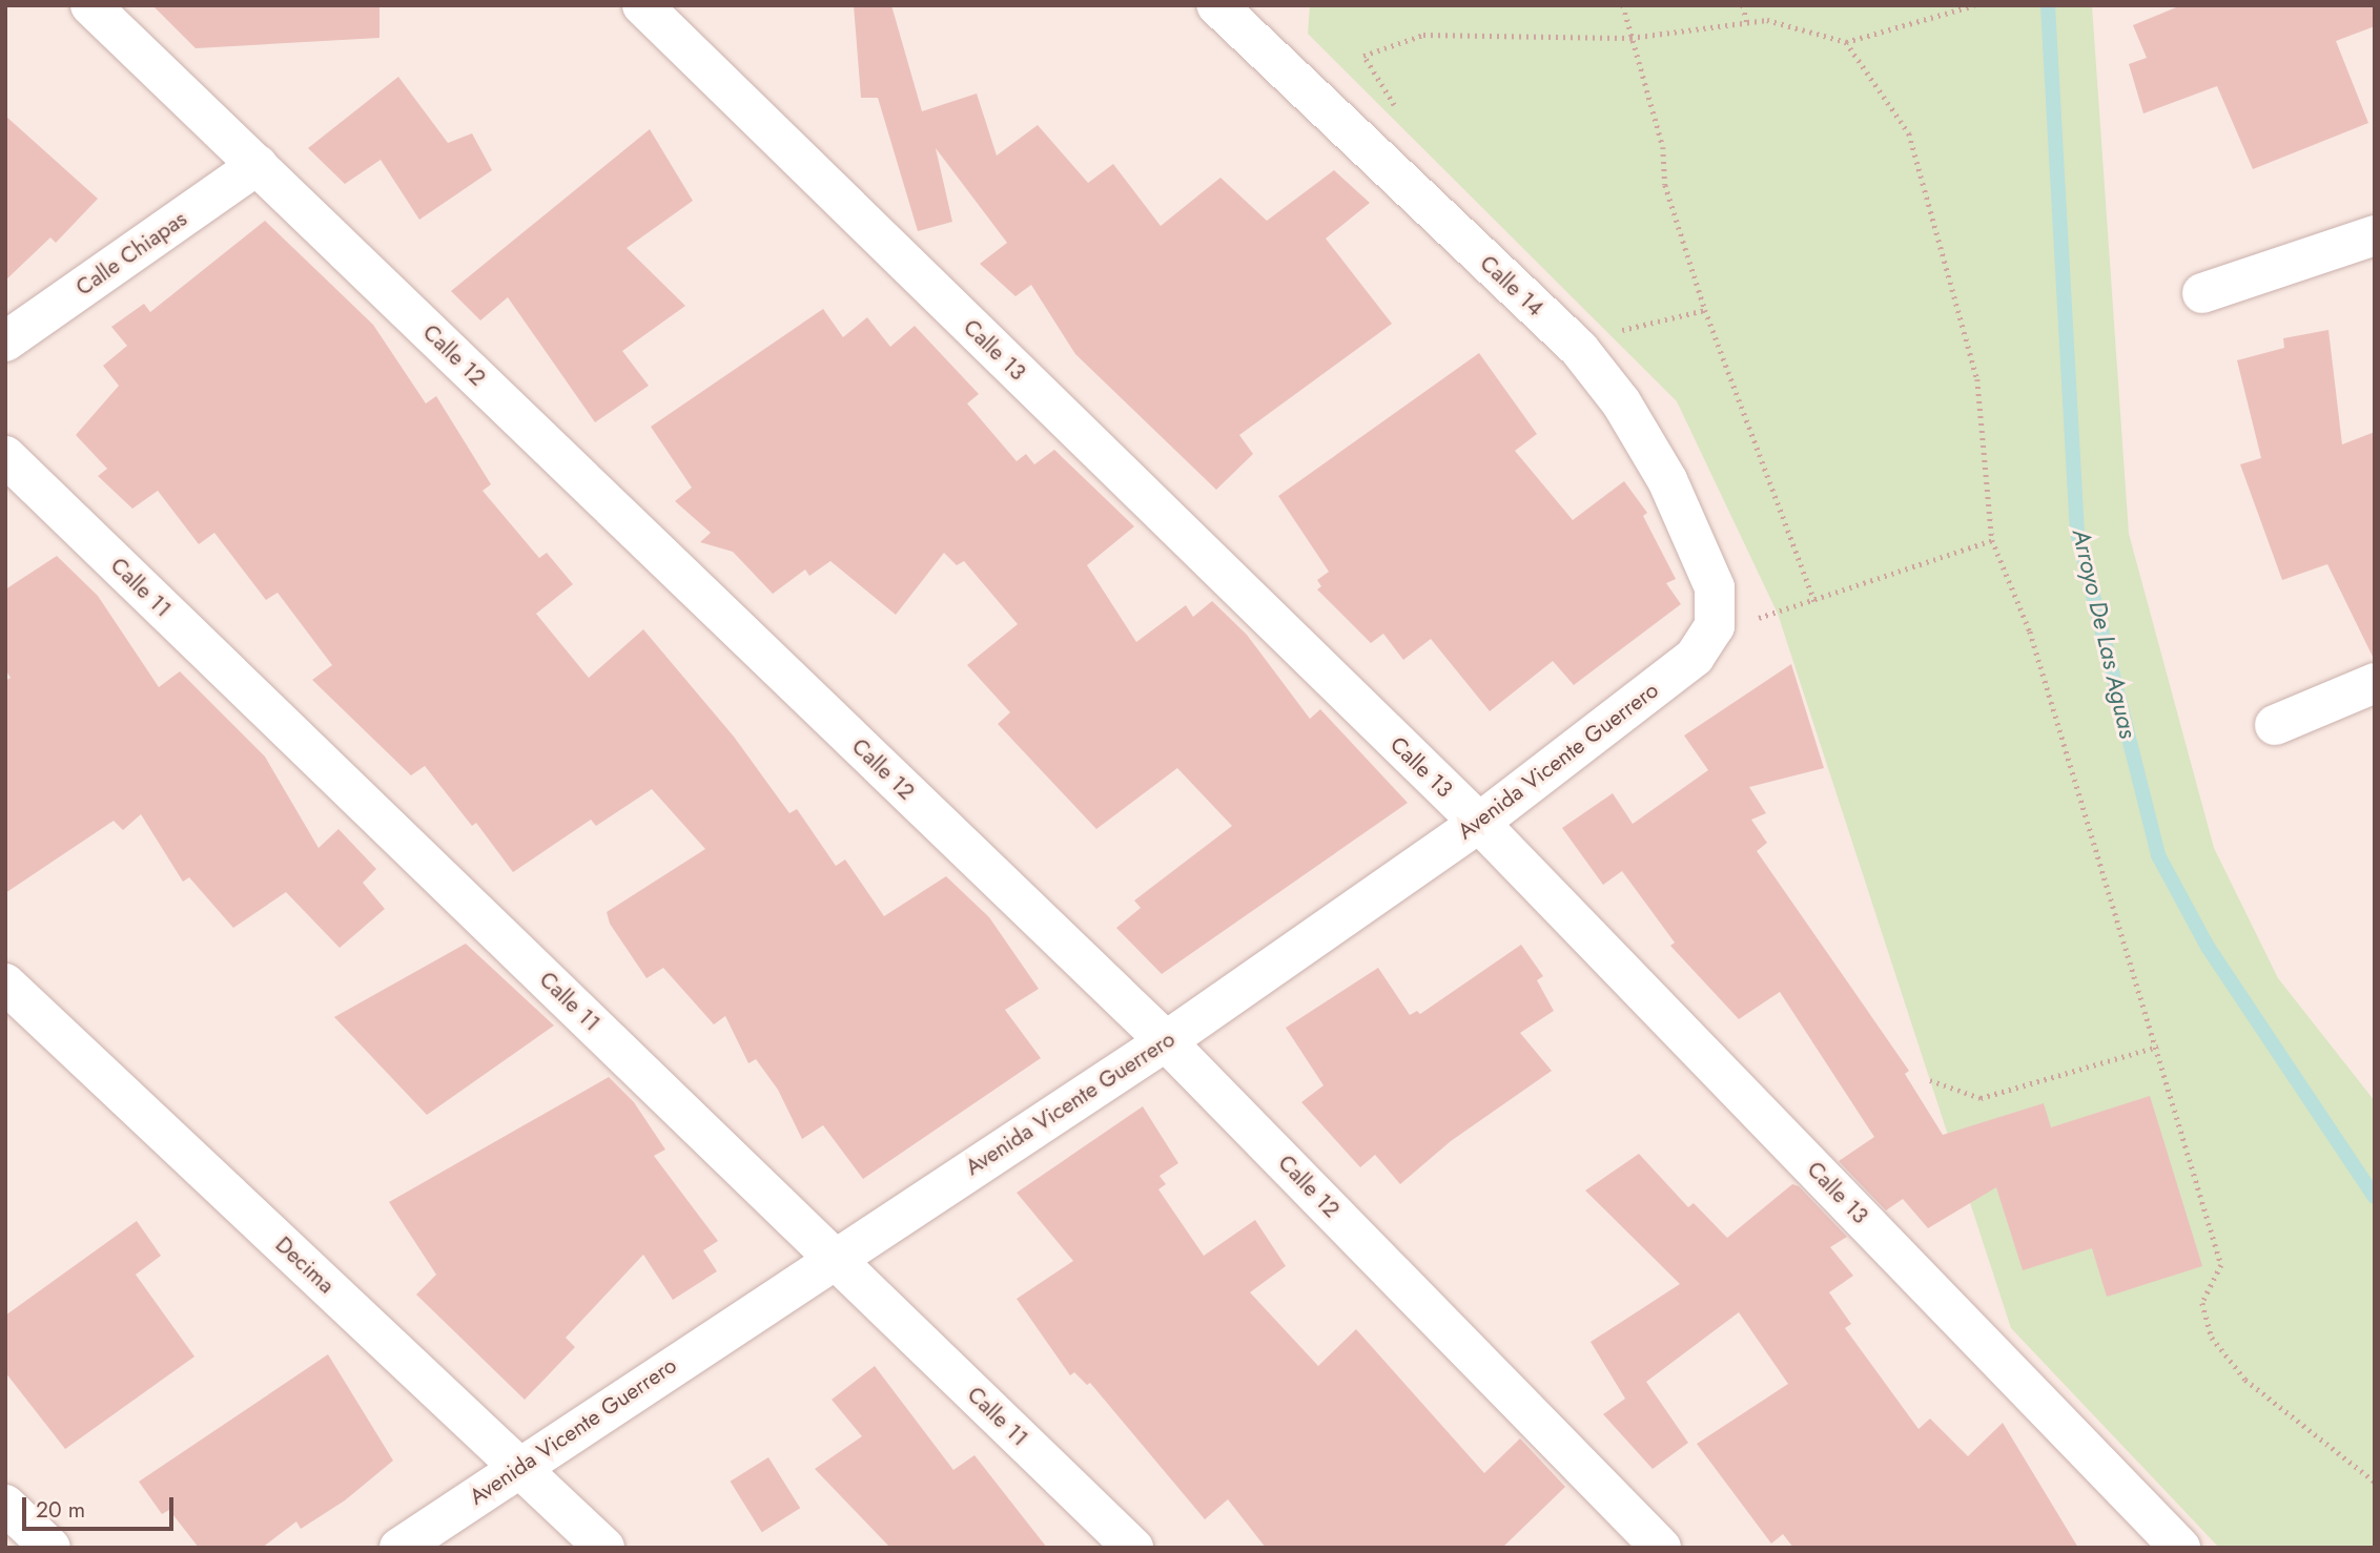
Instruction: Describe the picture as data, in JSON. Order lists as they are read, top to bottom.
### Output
{
  "streets": {
    "street": [
      "Calle Chiapas",
      "Calle 14",
      "Calle 13",
      "Calle 12",
      "Calle 11",
      "Avenida Vicente Guerrero",
      "Decima"
    ]
  },
  "crossings": [
    ["Calle Chiapas", "Calle 12"],
    ["Calle 14", "Avenida Vicente Guerrero"],
    ["Calle 13", "Avenida Vicente Guerrero"],
    ["Calle 12", "Avenida Vicente Guerrero"],
    ["Calle 11", "Avenida Vicente Guerrero"],
    ["Avenida Vicente Guerrero", "Decima"]
  ],
  "water": ["Arroyo De Las Aguas"],
  "scale_bar": "20 m"
}
